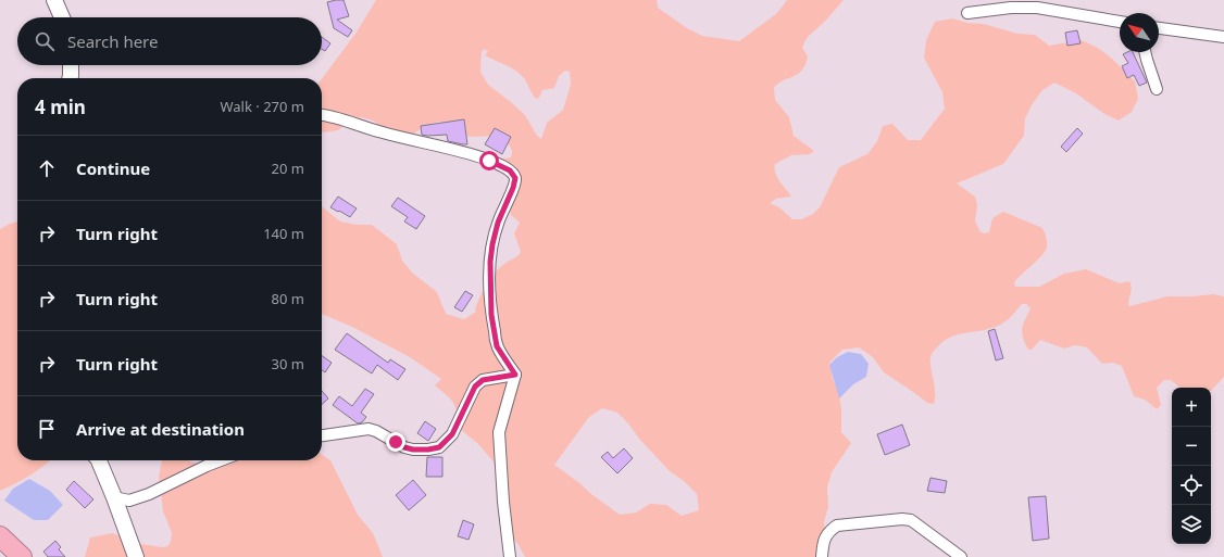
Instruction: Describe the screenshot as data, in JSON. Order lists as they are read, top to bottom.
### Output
{
  "north": "top left",
  "page": {
    "search": "Search here",
    "heading": ["4 min", "Walk · 270 m"],
    "list": [
      ["Continue", "20 m"],
      ["Turn right", "140 m"],
      ["Turn right", "80 m"],
      ["Turn right", "30 m"],
      "Arrive at destination"
    ],
    "map_buttons": ["+", "−"]
  }
}
